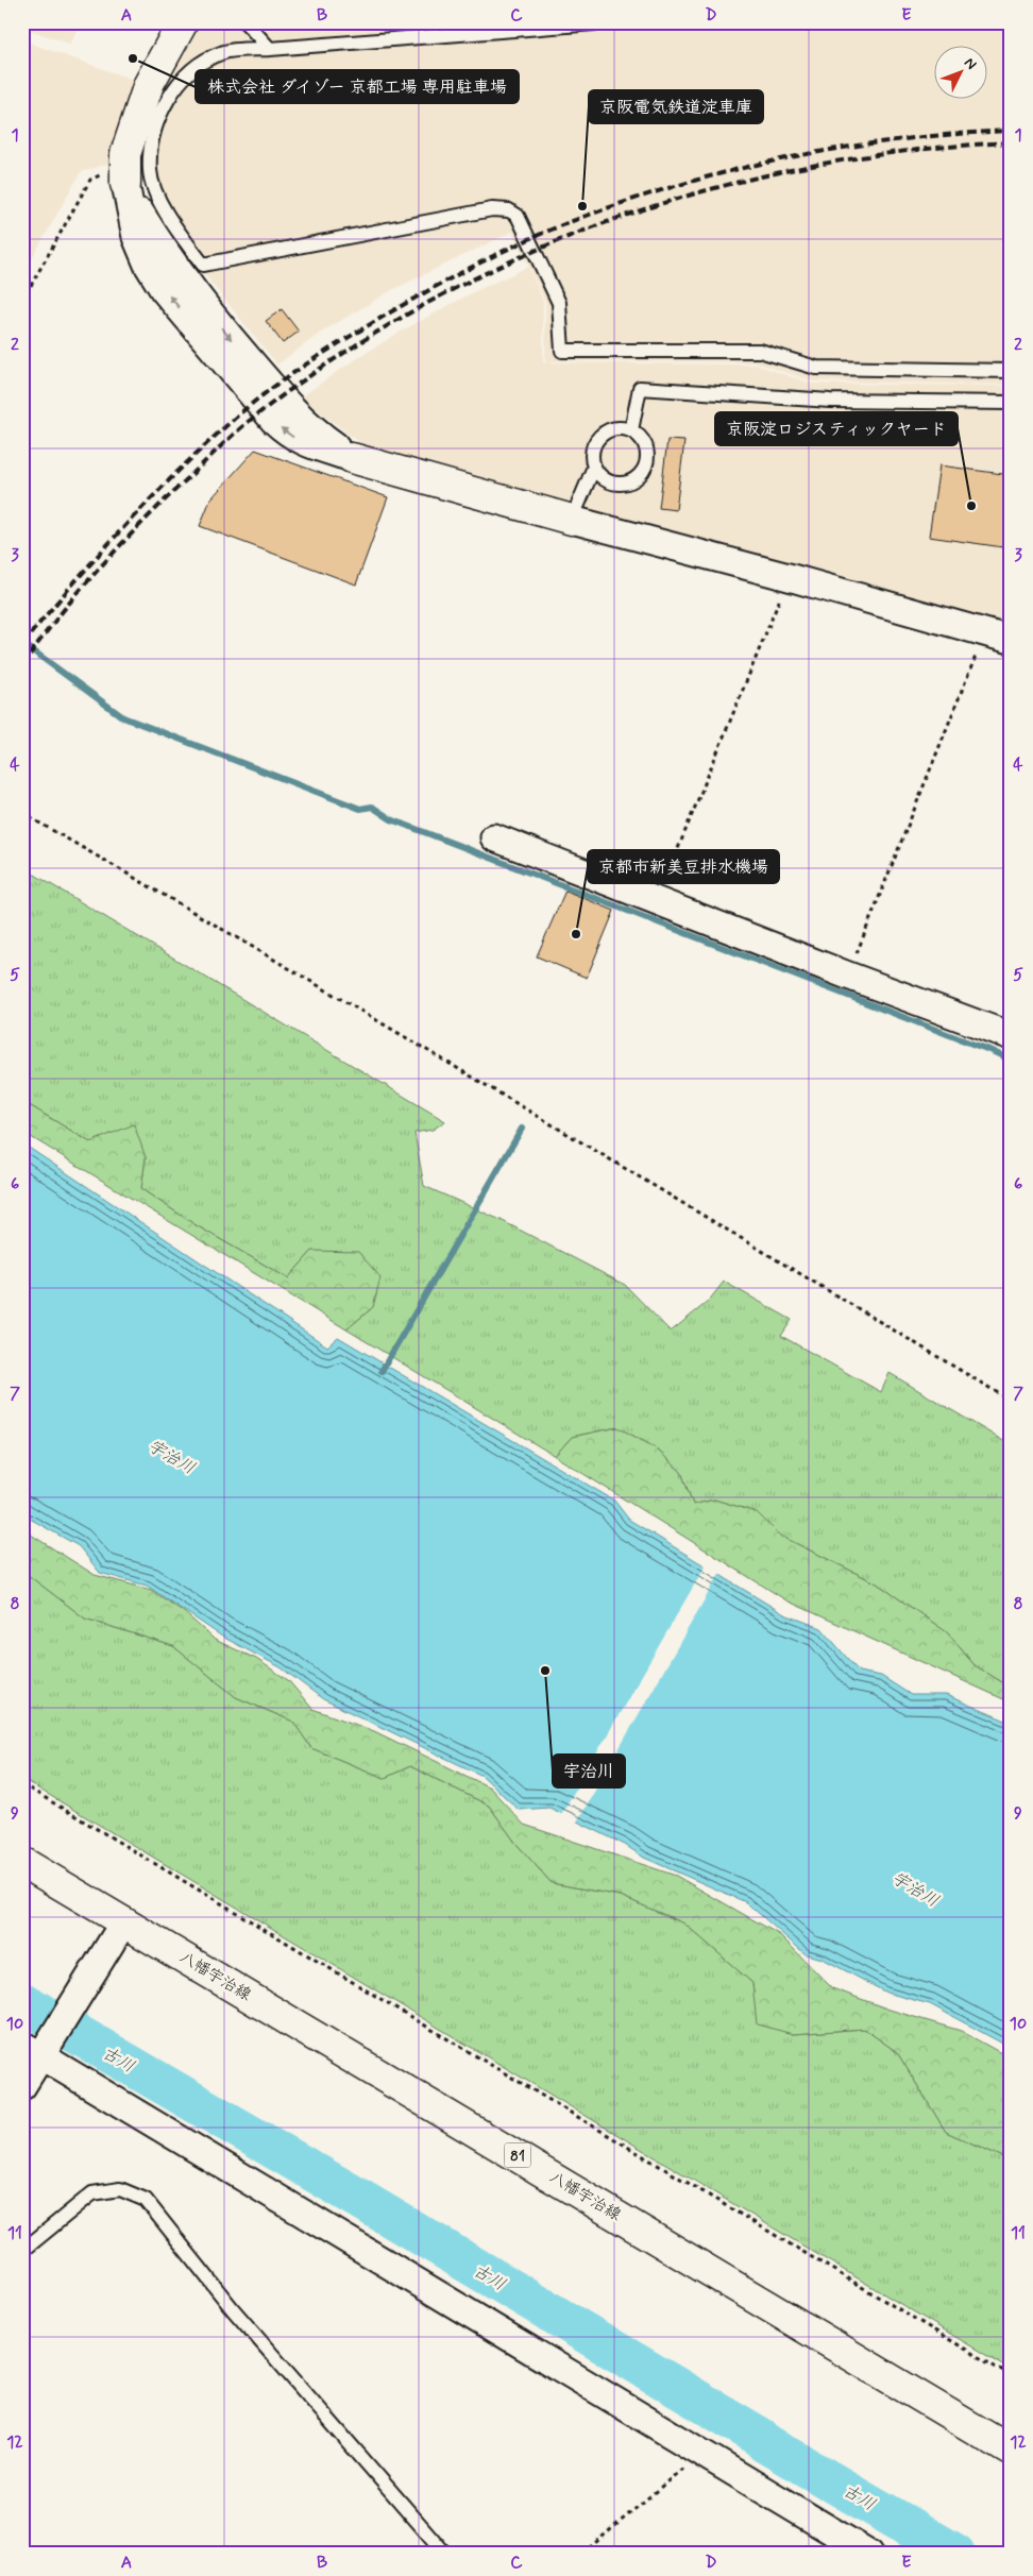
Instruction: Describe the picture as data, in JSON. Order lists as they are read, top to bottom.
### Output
{
  "streets": {
    "main road": ["八幡宇治線", "81"]
  },
  "water": ["宇治川", "古川"],
  "places": [
    "株式会社 ダイゾー 京都工場 専用駐車場",
    "京阪電気鉄道淀車庫",
    "京阪淀ロジスティックヤード",
    "京都市新美豆排水機場",
    "宇治川"
  ],
  "north": "top right",
  "grid": {
    "columns": [
      "A",
      "B",
      "C",
      "D",
      "E"
    ],
    "rows": [
      "1",
      "2",
      "3",
      "4",
      "5",
      "6",
      "7",
      "8",
      "9",
      "10",
      "11",
      "12"
    ]
  }
}
